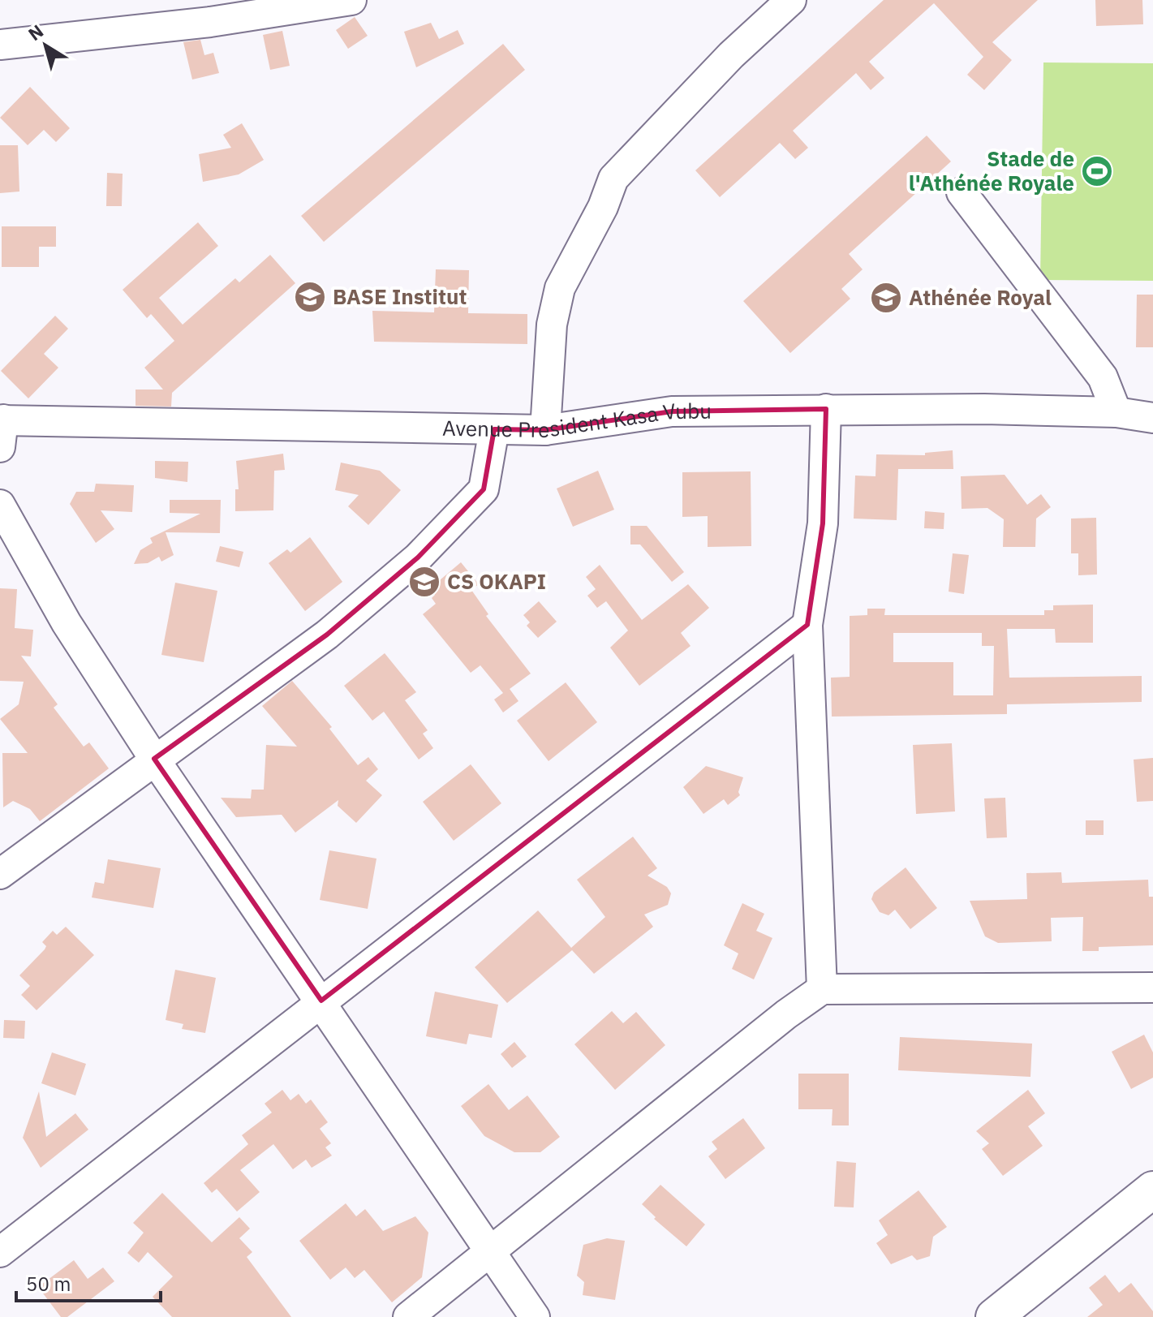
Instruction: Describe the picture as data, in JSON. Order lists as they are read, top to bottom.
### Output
{
  "streets": {
    "street": ["Avenue President Kasa Vubu"]
  },
  "places": {
    "sports": ["Stade de l'Athénée Royale"],
    "school or university": ["BASE Institut", "Athénée Royal", "CS OKAPI"]
  },
  "scale_bar": "50 m",
  "north": "top left"
}
